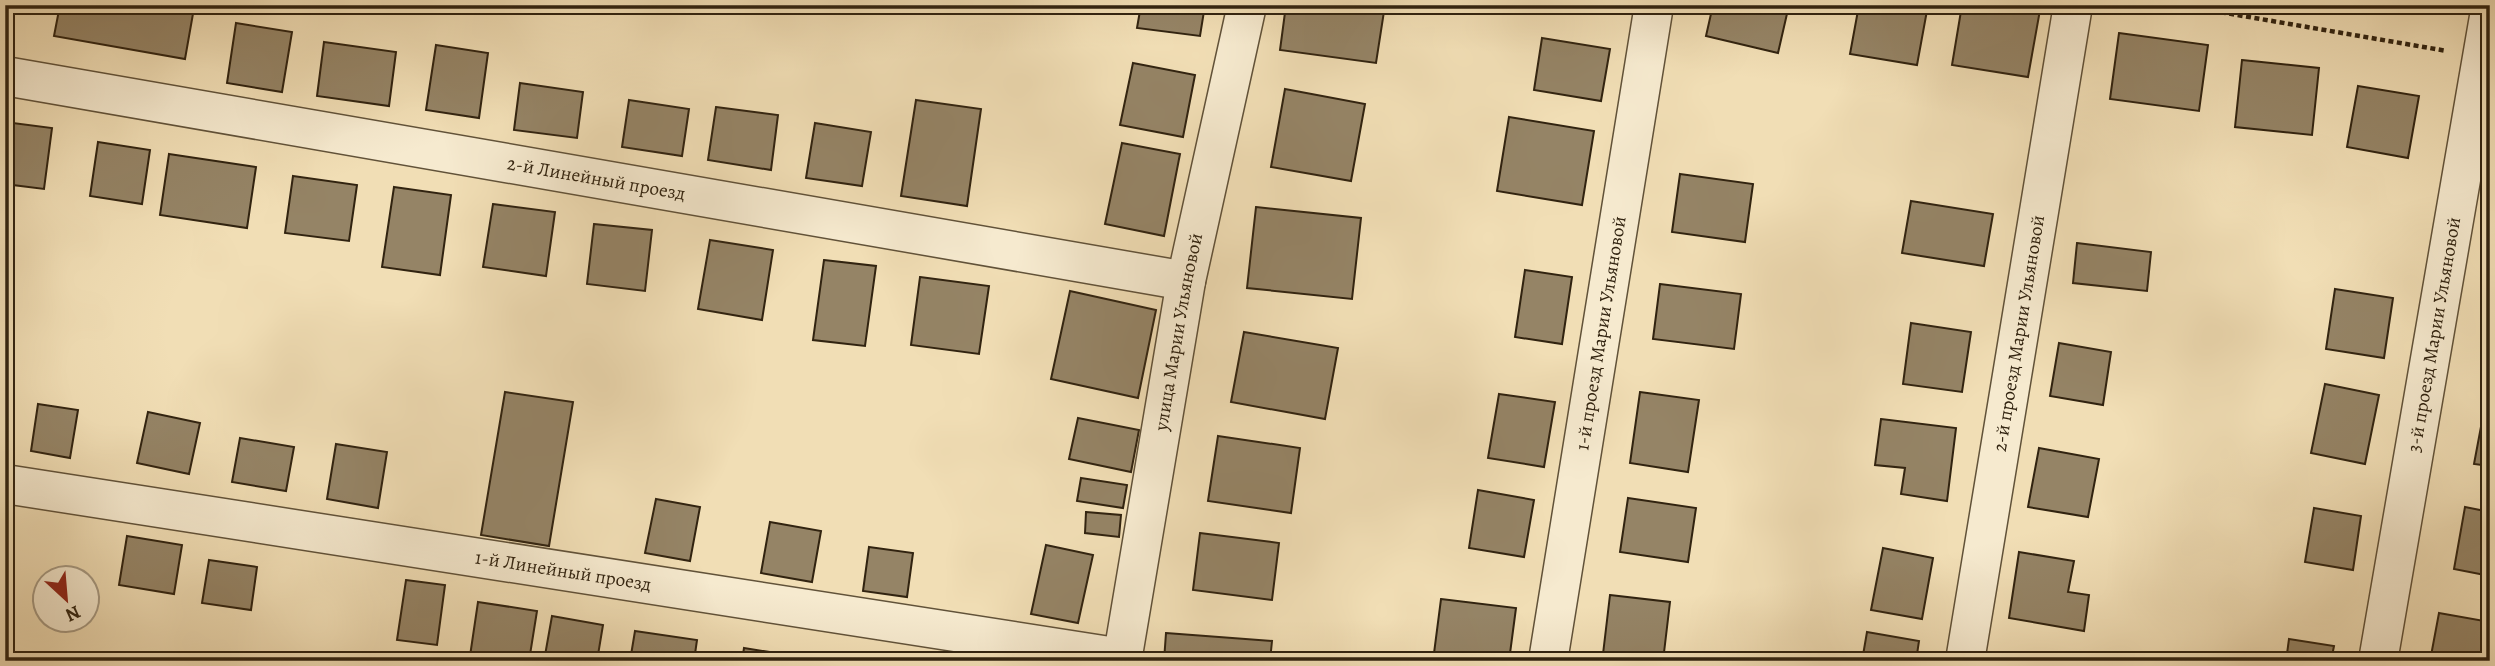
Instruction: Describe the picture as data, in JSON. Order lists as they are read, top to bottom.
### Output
{
  "streets": {
    "street": [
      "2-й Линейный проезд",
      "улица Марии Ульяновой",
      "1-й проезд Марии Ульяновой",
      "2-й проезд Марии Ульяновой",
      "3-й проезд Марии Ульяновой",
      "1-й Линейный проезд"
    ]
  },
  "crossings": [
    ["2-й Линейный проезд", "улица Марии Ульяновой"],
    ["улица Марии Ульяновой", "1-й Линейный проезд"]
  ],
  "north": "bottom right"
}
